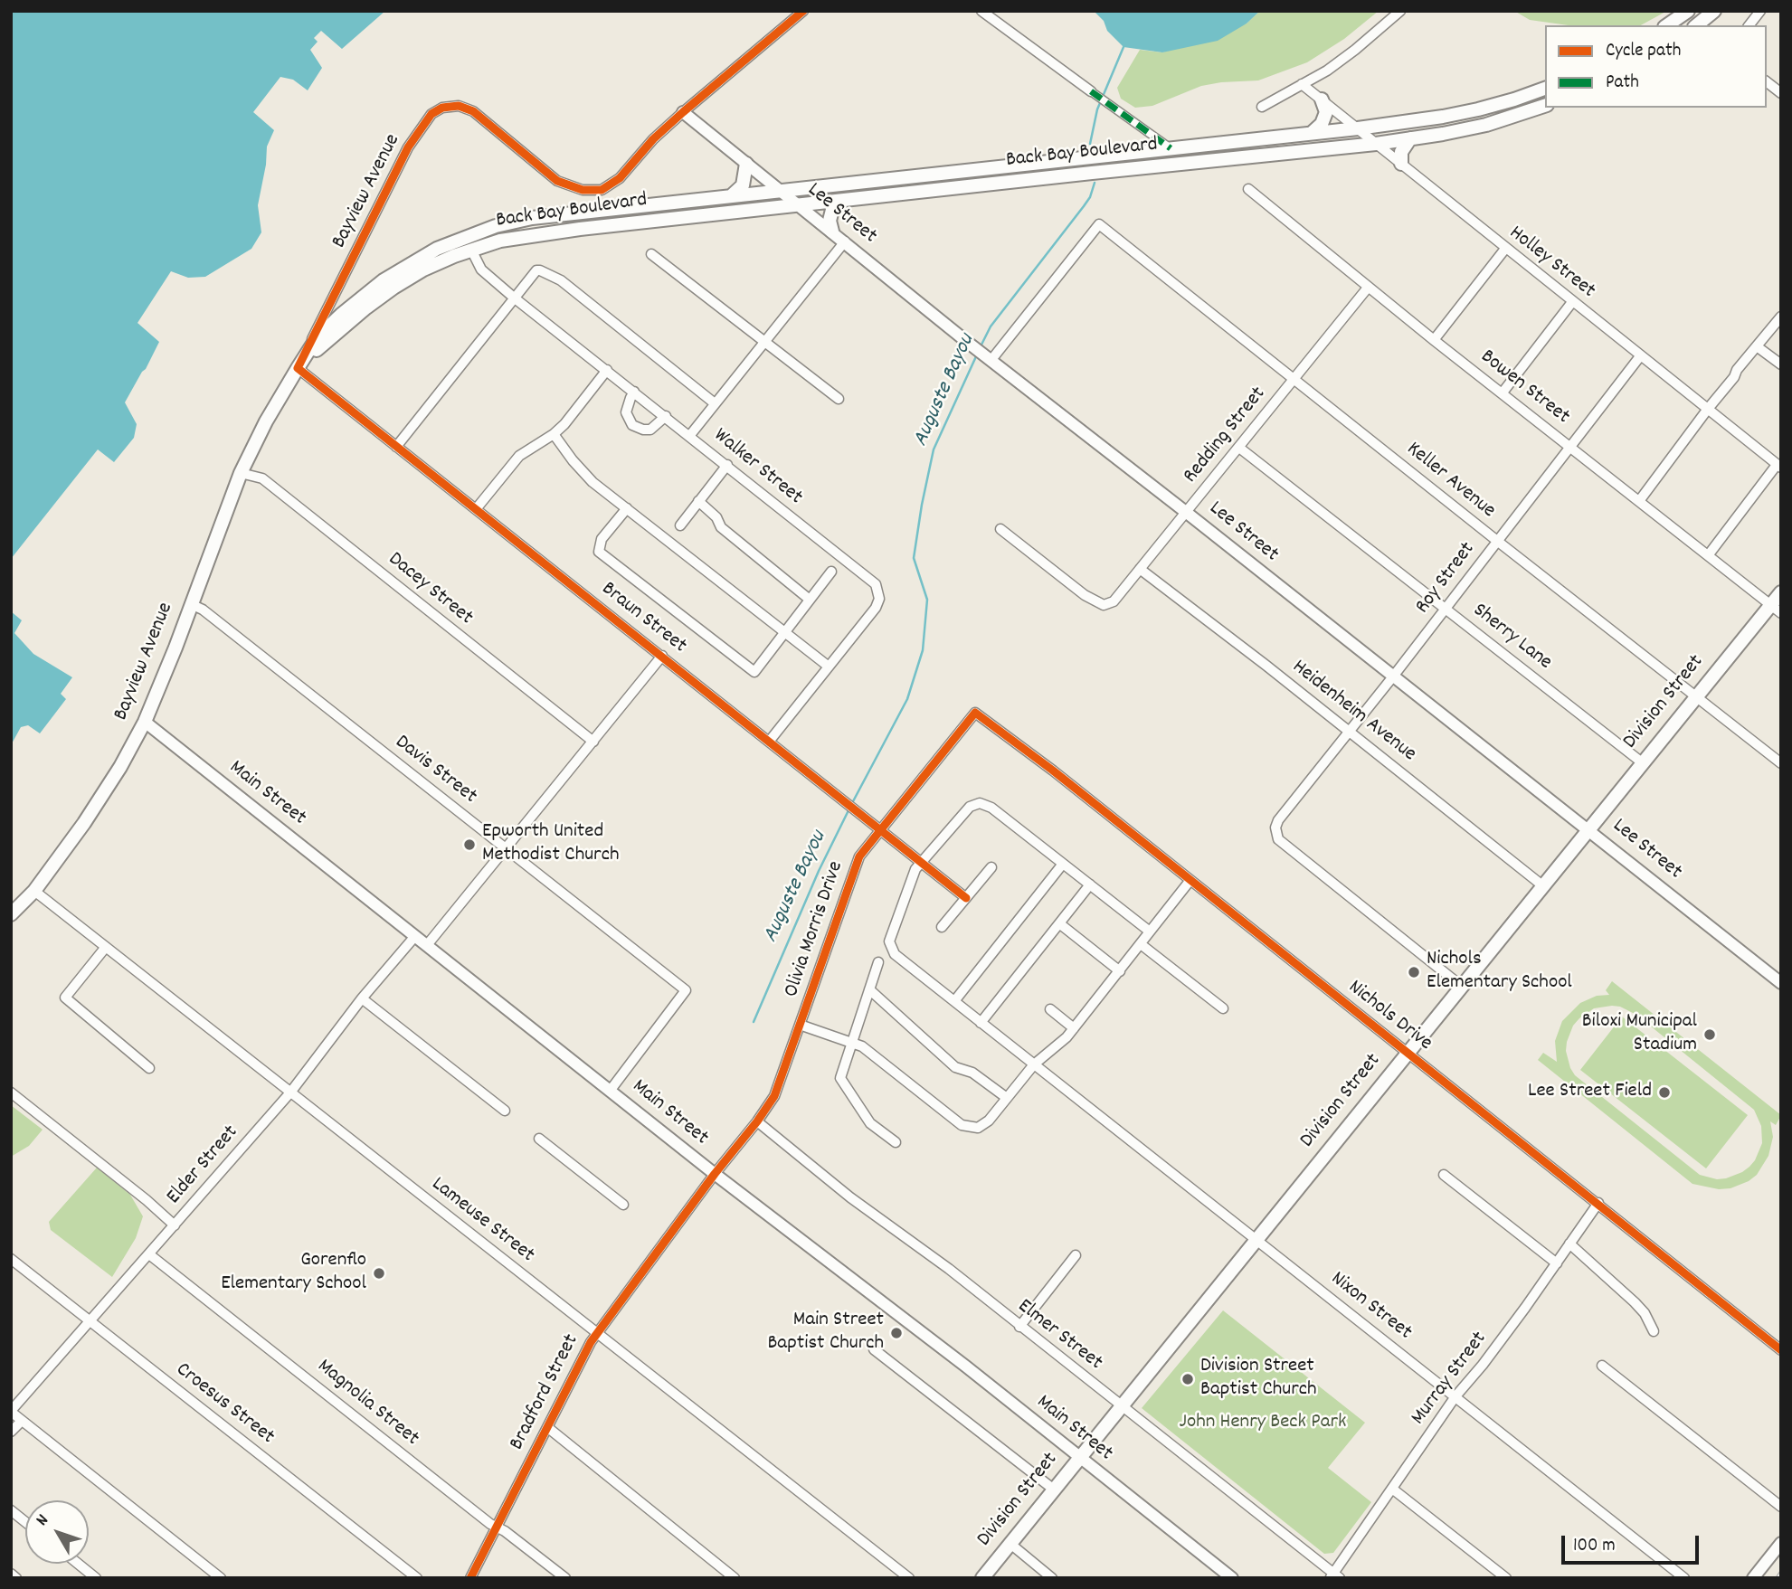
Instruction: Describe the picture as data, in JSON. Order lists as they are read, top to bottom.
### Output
{
  "streets": {
    "main road": ["Back Bay Boulevard", "Bayview Avenue", "Division Street"],
    "street": [
      "Lee Street",
      "Holley Street",
      "Bowen Street",
      "Redding Street",
      "Walker Street",
      "Keller Avenue",
      "Roy Street",
      "Dacey Street",
      "Braun Street",
      "Sherry Lane",
      "Heidenheim Avenue",
      "Davis Street",
      "Main Street",
      "Olivia Morris Drive",
      "Nichols Drive",
      "Elder Street",
      "Lameuse Street",
      "Nixon Street",
      "Elmer Street",
      "Murray Street",
      "Bradford Street",
      "Magnolia Street",
      "Croesus Street"
    ]
  },
  "crossings": [
    ["Back Bay Boulevard", "Bayview Avenue"],
    ["Back Bay Boulevard", "Lee Street"],
    ["Back Bay Boulevard", "Holley Street"],
    ["Back Bay Boulevard", "Walker Street"],
    ["Back Bay Boulevard", "Braun Street"],
    ["Bayview Avenue", "Lee Street"],
    ["Bayview Avenue", "Dacey Street"],
    ["Bayview Avenue", "Braun Street"],
    ["Bayview Avenue", "Davis Street"],
    ["Bayview Avenue", "Main Street"],
    ["Bayview Avenue", "Lameuse Street"],
    ["Lee Street", "Redding Street"],
    ["Lee Street", "Keller Avenue"],
    ["Lee Street", "Roy Street"],
    ["Lee Street", "Division Street"],
    ["Holley Street", "Roy Street"],
    ["Bowen Street", "Redding Street"],
    ["Bowen Street", "Roy Street"],
    ["Bowen Street", "Division Street"],
    ["Redding Street", "Keller Avenue"],
    ["Redding Street", "Sherry Lane"],
    ["Redding Street", "Heidenheim Avenue"],
    ["Walker Street", "Braun Street"],
    ["Keller Avenue", "Roy Street"],
    ["Keller Avenue", "Division Street"],
    ["Roy Street", "Sherry Lane"],
    ["Roy Street", "Division Street"],
    ["Roy Street", "Heidenheim Avenue"],
    ["Braun Street", "Olivia Morris Drive"],
    ["Braun Street", "Nixon Street"],
    ["Sherry Lane", "Division Street"],
    ["Division Street", "Heidenheim Avenue"],
    ["Division Street", "Main Street"],
    ["Division Street", "Nichols Drive"],
    ["Division Street", "Nixon Street"],
    ["Division Street", "Elmer Street"],
    ["Davis Street", "Main Street"],
    ["Main Street", "Olivia Morris Drive"],
    ["Main Street", "Elder Street"],
    ["Main Street", "Bradford Street"],
    ["Olivia Morris Drive", "Nichols Drive"],
    ["Olivia Morris Drive", "Elmer Street"],
    ["Olivia Morris Drive", "Bradford Street"],
    ["Nichols Drive", "Murray Street"],
    ["Elder Street", "Lameuse Street"],
    ["Elder Street", "Magnolia Street"],
    ["Elder Street", "Croesus Street"],
    ["Lameuse Street", "Bradford Street"],
    ["Nixon Street", "Murray Street"],
    ["Elmer Street", "Murray Street"],
    ["Bradford Street", "Magnolia Street"]
  ],
  "water": ["Auguste Bayou"],
  "parks": ["John Henry Beck Park"],
  "places": [
    "Epworth United Methodist Church",
    "Nichols Elementary School",
    "Biloxi Municipal Stadium",
    "Lee Street Field",
    "Gorenflo Elementary School",
    "Main Street Baptist Church",
    "Division Street Baptist Church"
  ],
  "legend": ["Cycle path", "Path"],
  "scale_bar": "100 m",
  "north": "top left"
}
